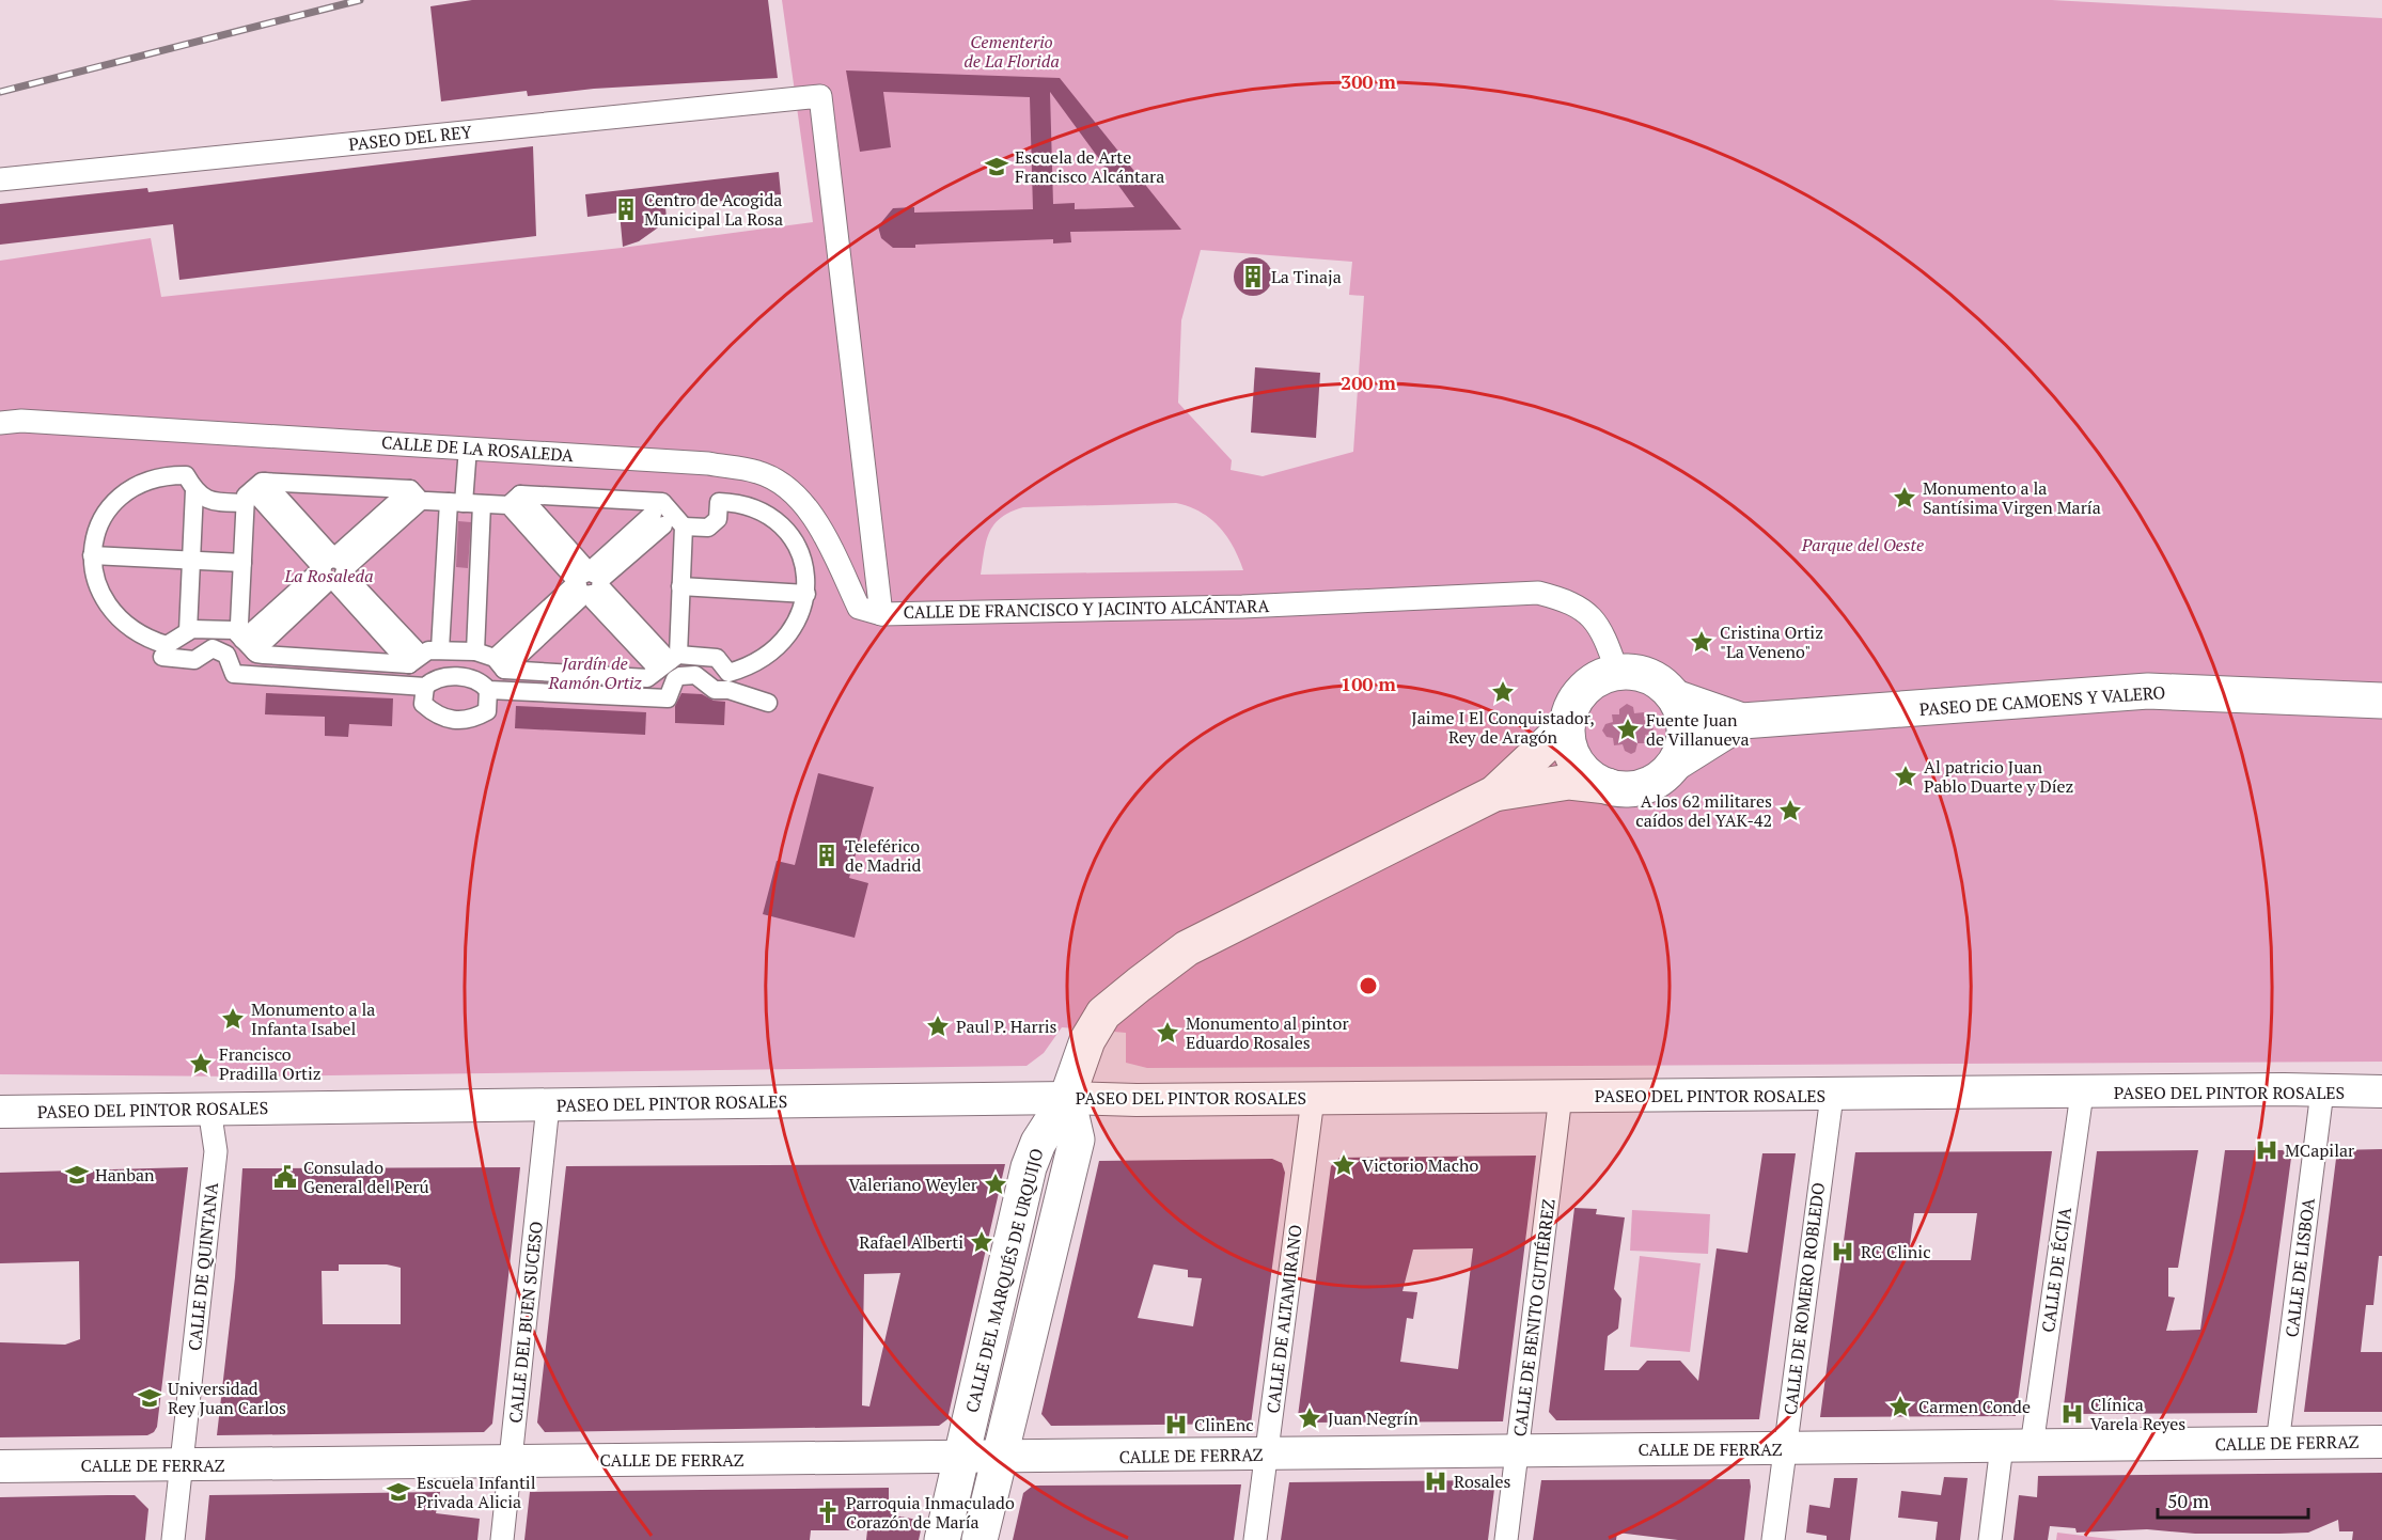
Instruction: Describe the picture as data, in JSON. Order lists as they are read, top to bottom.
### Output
{
  "streets": {
    "main road": [
      "PASEO DE CAMOENS Y VALERO",
      "PASEO DEL PINTOR ROSALES",
      "CALLE DEL MARQUÉS DE URQUIJO",
      "CALLE DE FERRAZ"
    ],
    "street": [
      "PASEO DEL REY",
      "CALLE DE LA ROSALEDA",
      "CALLE DE FRANCISCO Y JACINTO ALCÁNTARA",
      "CALLE DE QUINTANA",
      "CALLE DE LISBOA",
      "CALLE DE ÉCIJA",
      "CALLE DE ROMERO ROBLEDO",
      "CALLE DE BENITO GUTIÉRREZ",
      "CALLE DE ALTAMIRANO",
      "CALLE DEL BUEN SUCESO"
    ]
  },
  "crossings": [
    ["PASEO DEL REY", "CALLE DE FRANCISCO Y JACINTO ALCÁNTARA"],
    ["CALLE DE LA ROSALEDA", "CALLE DE FRANCISCO Y JACINTO ALCÁNTARA"],
    ["PASEO DEL PINTOR ROSALES", "CALLE DE QUINTANA"],
    ["PASEO DEL PINTOR ROSALES", "CALLE DE LISBOA"],
    ["PASEO DEL PINTOR ROSALES", "CALLE DE ÉCIJA"],
    ["PASEO DEL PINTOR ROSALES", "CALLE DEL MARQUÉS DE URQUIJO"],
    ["PASEO DEL PINTOR ROSALES", "CALLE DE ROMERO ROBLEDO"],
    ["PASEO DEL PINTOR ROSALES", "CALLE DE BENITO GUTIÉRREZ"],
    ["PASEO DEL PINTOR ROSALES", "CALLE DE ALTAMIRANO"],
    ["PASEO DEL PINTOR ROSALES", "CALLE DEL BUEN SUCESO"],
    ["CALLE DE QUINTANA", "CALLE DE FERRAZ"],
    ["CALLE DE LISBOA", "CALLE DE FERRAZ"],
    ["CALLE DE ÉCIJA", "CALLE DE FERRAZ"],
    ["CALLE DEL MARQUÉS DE URQUIJO", "CALLE DE FERRAZ"],
    ["CALLE DE ROMERO ROBLEDO", "CALLE DE FERRAZ"],
    ["CALLE DE BENITO GUTIÉRREZ", "CALLE DE FERRAZ"],
    ["CALLE DE ALTAMIRANO", "CALLE DE FERRAZ"],
    ["CALLE DEL BUEN SUCESO", "CALLE DE FERRAZ"]
  ],
  "parks": [
    "Cementerio de La Florida",
    "Parque del Oeste",
    "La Rosaleda",
    "Jardín de Ramón Ortiz"
  ],
  "places": {
    "school or university": [
      "Escuela de Arte Francisco Alcántara",
      "Hanban",
      "Universidad Rey Juan Carlos",
      "Escuela Infantil Privada Alicia"
    ],
    "building": ["Centro de Acogida Municipal La Rosa", "La Tinaja", "Teleférico de Madrid"],
    "place": [
      "Monumento a la Santísima Virgen María",
      "Cristina Ortiz \"La Veneno\"",
      "Jaime I El Conquistador, Rey de Aragón",
      "Fuente Juan de Villanueva",
      "Al patricio Juan Pablo Duarte y Díez",
      "A los 62 militares caídos del YAK-42",
      "Monumento a la Infanta Isabel",
      "Paul P. Harris",
      "Monumento al pintor Eduardo Rosales",
      "Francisco Pradilla Ortiz",
      "Victorio Macho",
      "Valeriano Weyler",
      "Rafael Alberti",
      "Carmen Conde",
      "Juan Negrín"
    ],
    "hospital": [
      "MCapilar",
      "RC Clinic",
      "Clínica Varela Reyes",
      "ClinEnc",
      "Rosales"
    ],
    "public building": ["Consulado General del Perú"],
    "church": ["Parroquia Inmaculado Corazón de María"]
  },
  "scale_bar": "50 m",
  "rings": ["300 m", "200 m", "100 m"]
}
